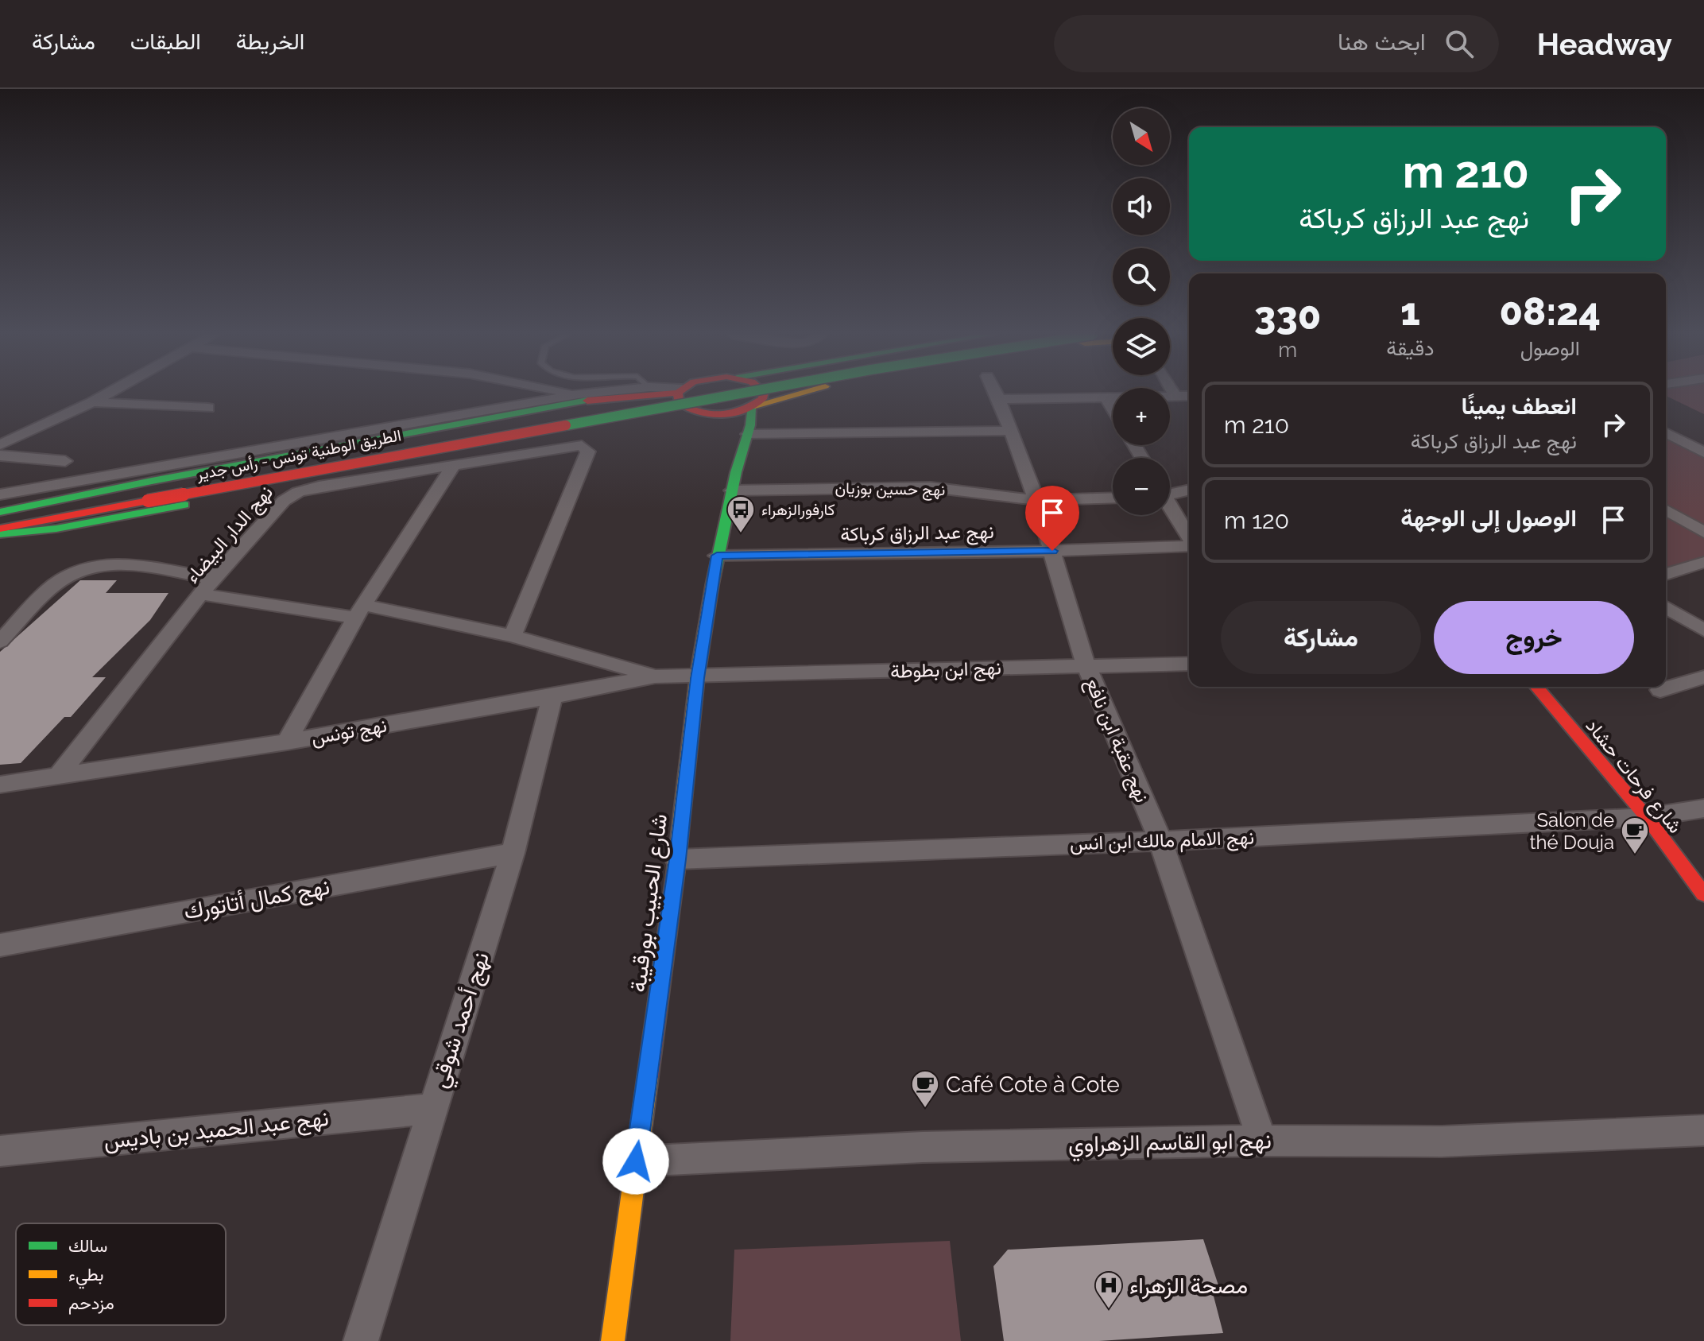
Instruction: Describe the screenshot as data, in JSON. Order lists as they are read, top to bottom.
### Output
{
  "streets": {
    "main road": ["الطريق الوطنية تونس - رأس جدير", "شارع فرحات حشاد", "شارع الحبيب بورقيبة"],
    "street": [
      "نهج حسين بوزيان",
      "نهج عبد الرزاق كرباكة",
      "نهج الدار البيضاء",
      "نهج ابن بطوطة",
      "نهج تونس",
      "نهج عقبة ابن نافع",
      "نهج الامام مالك ابن انس",
      "نهج كمال أتاتورك",
      "نهج أحمد شوقي",
      "نهج عبد الحميد بن باديس",
      "نهج ابو القاسم الزهراوي"
    ]
  },
  "crossings": [
    ["نهج حسين بوزيان", "نهج عقبة ابن نافع"],
    ["نهج حسين بوزيان", "شارع الحبيب بورقيبة"],
    ["نهج عبد الرزاق كرباكة", "نهج عقبة ابن نافع"],
    ["نهج عبد الرزاق كرباكة", "شارع الحبيب بورقيبة"],
    ["نهج الدار البيضاء", "نهج تونس"],
    ["نهج ابن بطوطة", "نهج تونس"],
    ["نهج ابن بطوطة", "نهج عقبة ابن نافع"],
    ["نهج ابن بطوطة", "شارع الحبيب بورقيبة"],
    ["نهج تونس", "شارع الحبيب بورقيبة"],
    ["نهج تونس", "نهج أحمد شوقي"],
    ["نهج عقبة ابن نافع", "نهج الامام مالك ابن انس"],
    ["نهج عقبة ابن نافع", "نهج ابو القاسم الزهراوي"],
    ["شارع فرحات حشاد", "نهج الامام مالك ابن انس"],
    ["نهج الامام مالك ابن انس", "شارع الحبيب بورقيبة"],
    ["نهج كمال أتاتورك", "نهج أحمد شوقي"],
    ["شارع الحبيب بورقيبة", "نهج ابو القاسم الزهراوي"],
    ["نهج أحمد شوقي", "نهج عبد الحميد بن باديس"]
  ],
  "places": {
    "bus stop": ["كارفورالزهراء"],
    "cafe": ["Salon de thé Douja", "Café Cote à Cote"],
    "hospital": ["مصحة الزهراء"]
  },
  "legend": ["سالك", "بطيء", "مزدحم"],
  "north": "bottom right",
  "page": {
    "header": "Headway",
    "search": "ابحث هنا",
    "nav": ["الخريطة", "الطبقات", "مشاركة"],
    "map_buttons": ["+", "−"],
    "turn": ["210 m", "نهج عبد الرزاق كرباكة"],
    "eta": [
      "08:24",
      "الوصول",
      "1",
      "دقيقة",
      "330",
      "m"
    ],
    "list": [
      {
        "name": "انعطف يمينًا",
        "note": "نهج عبد الرزاق كرباكة",
        "value": "210 m"
      },
      {
        "name": "الوصول إلى الوجهة",
        "value": "120 m"
      }
    ],
    "buttons": ["خروج", "مشاركة"]
  }
}
